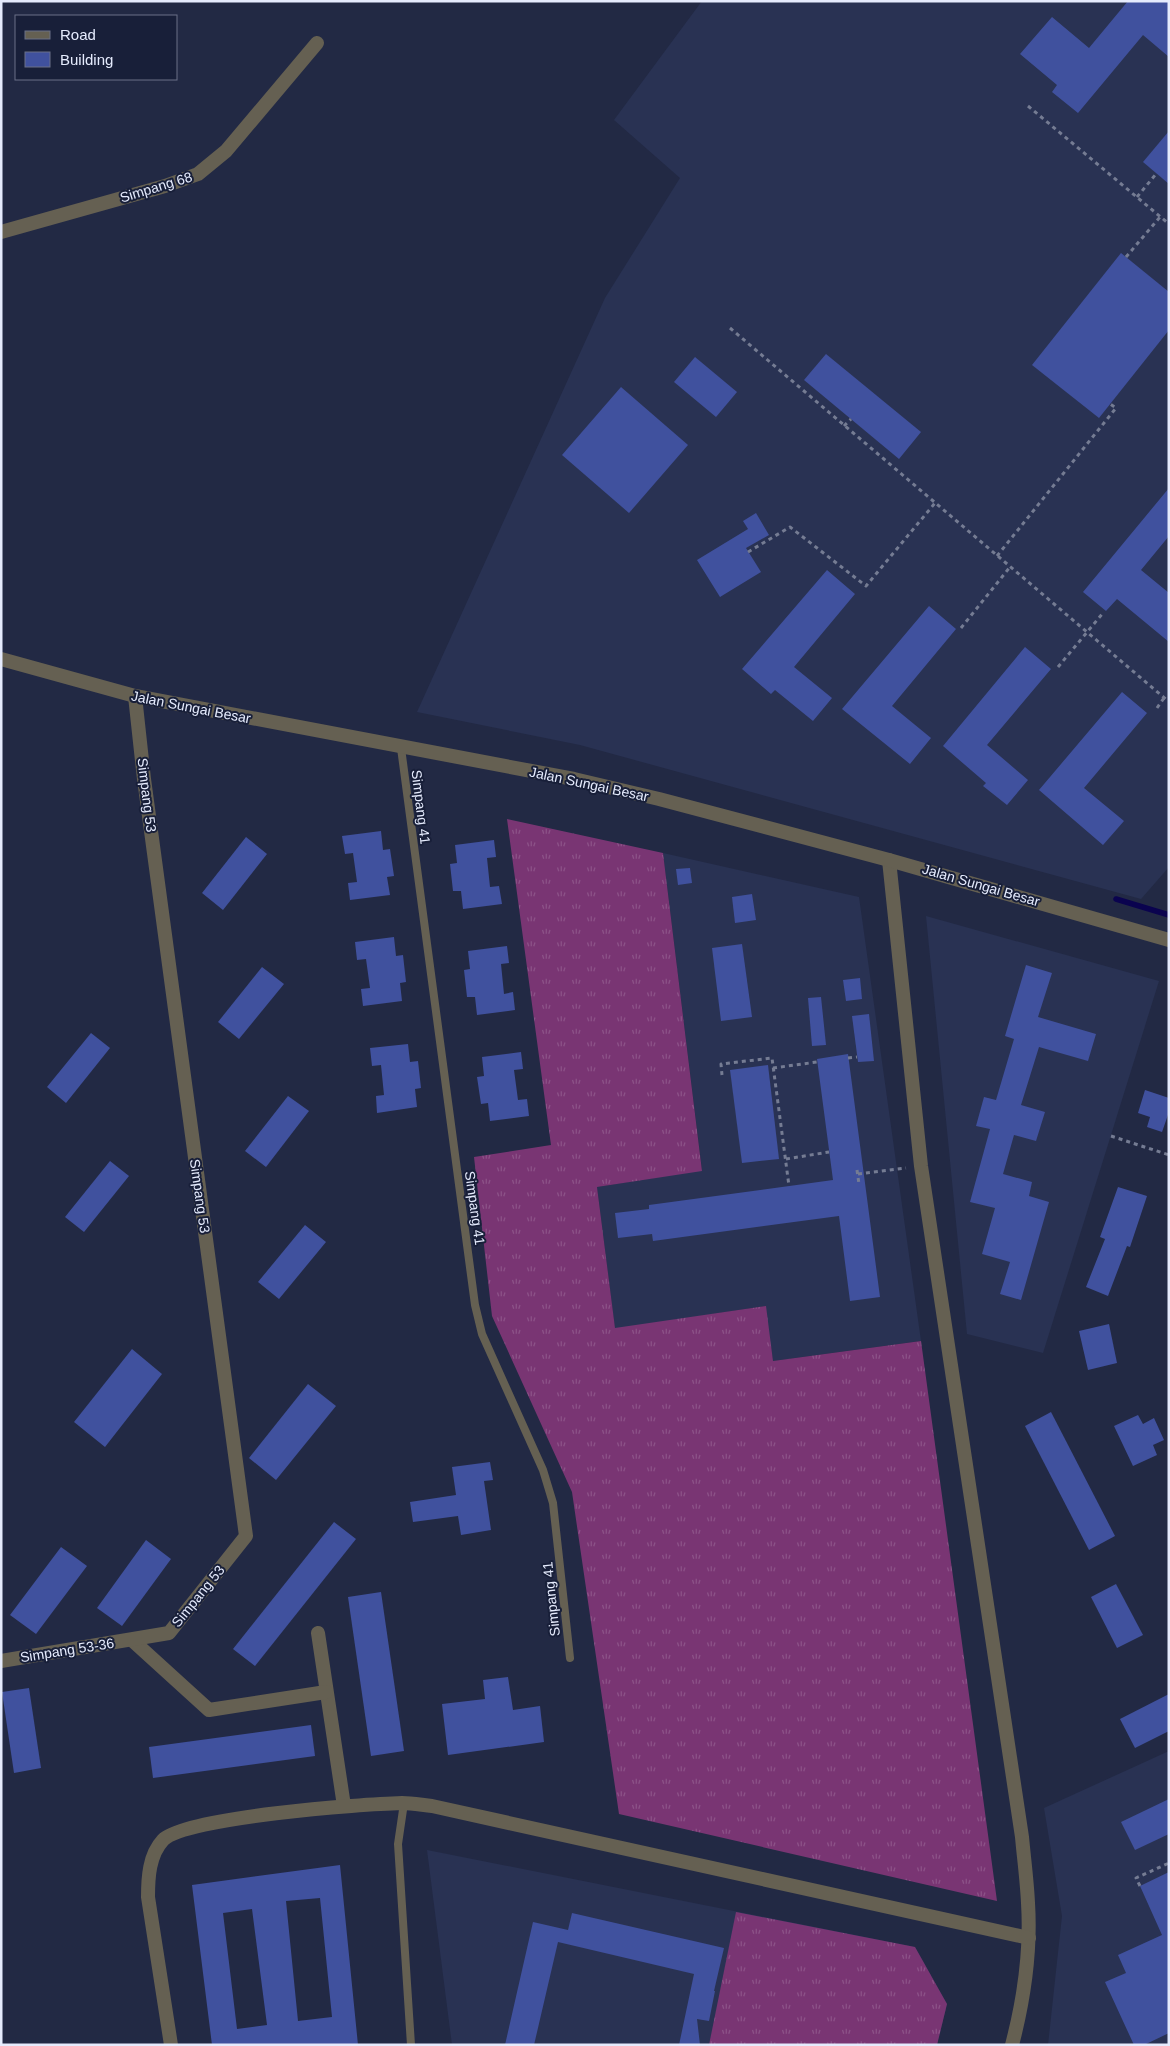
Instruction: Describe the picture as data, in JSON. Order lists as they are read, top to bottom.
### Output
{
  "streets": {
    "street": [
      "Simpang 68",
      "Jalan Sungai Besar",
      "Simpang 53",
      "Simpang 53-36"
    ],
    "lane": ["Simpang 41"]
  },
  "crossings": [
    ["Jalan Sungai Besar", "Simpang 53"],
    ["Jalan Sungai Besar", "Simpang 41"],
    ["Simpang 53", "Simpang 53-36"]
  ],
  "legend": ["Road", "Building"]
}
